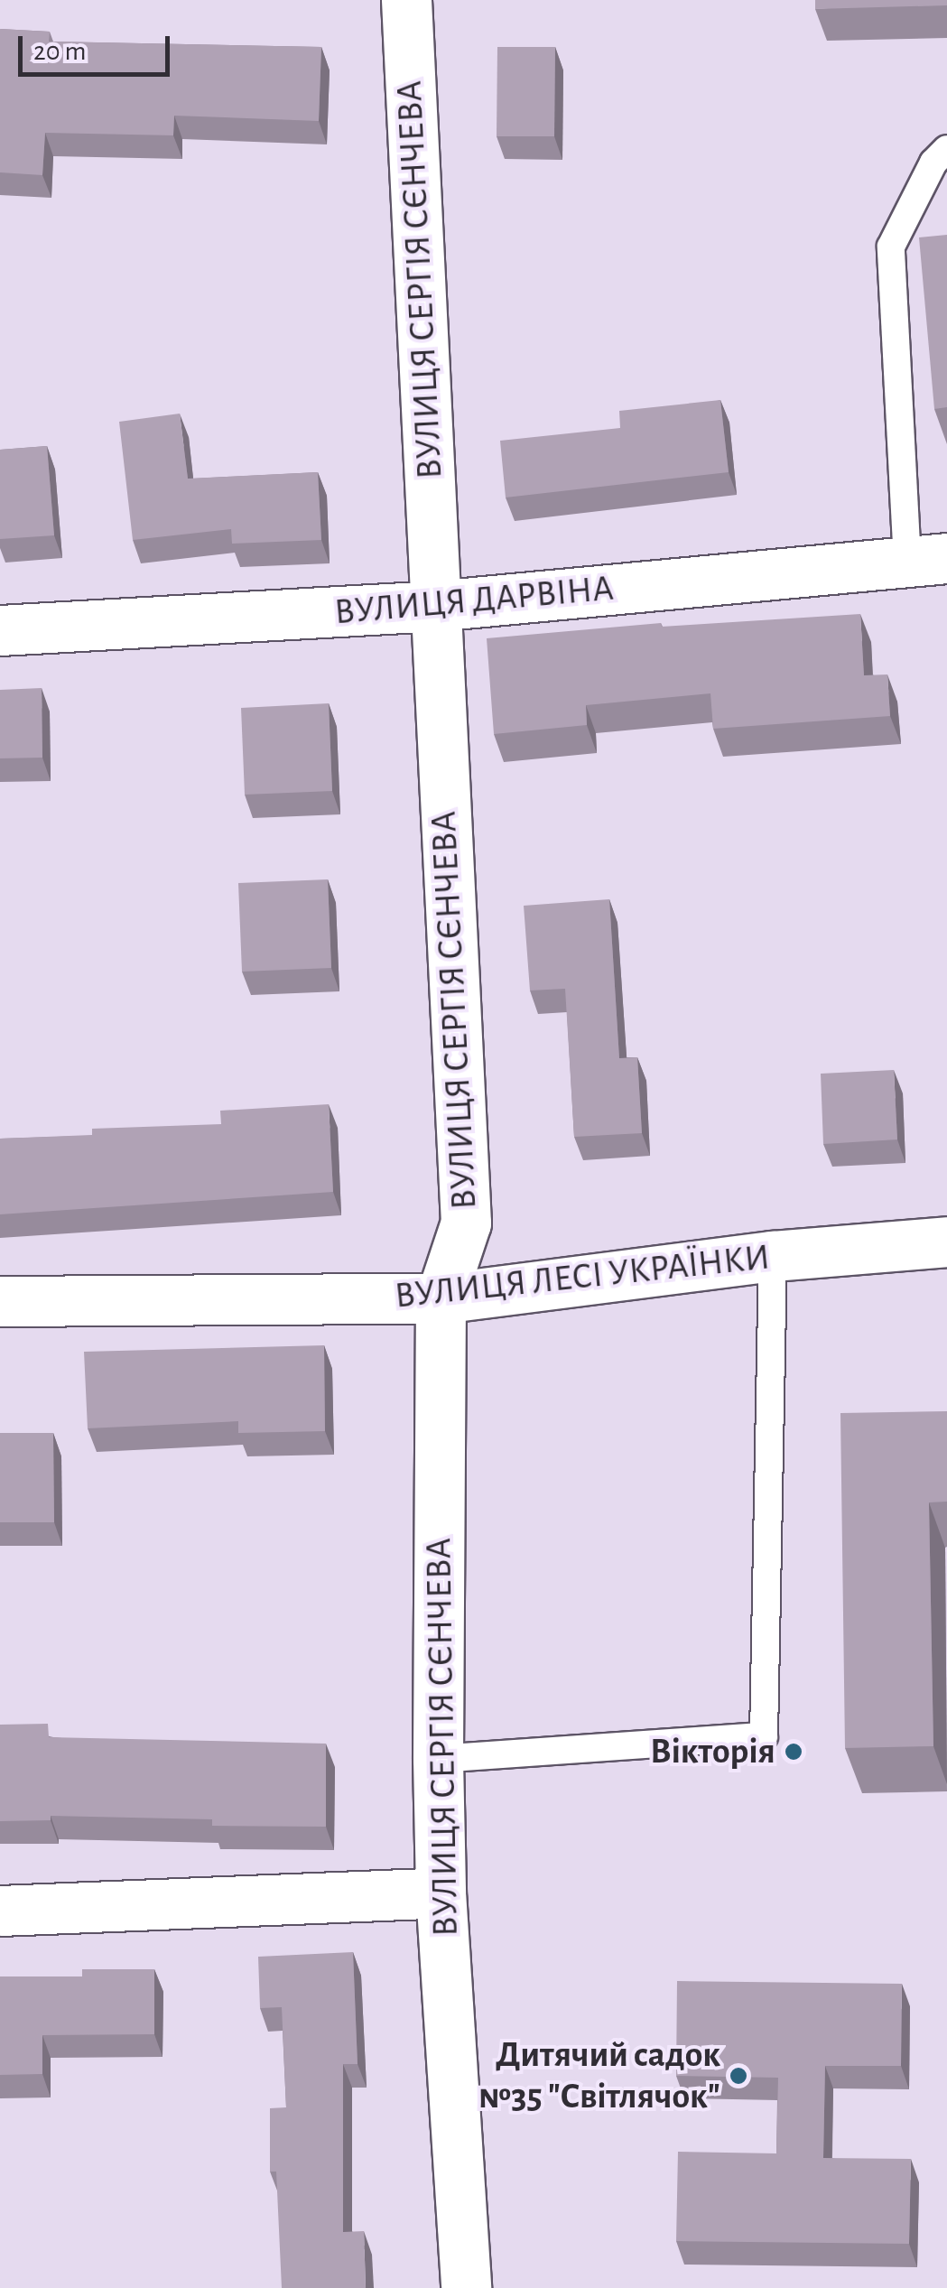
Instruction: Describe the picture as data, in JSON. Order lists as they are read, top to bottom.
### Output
{
  "streets": {
    "street": ["ВУЛИЦЯ СЕРГІЯ СЄНЧЕВА", "ВУЛИЦЯ ДАРВІНА", "ВУЛИЦЯ ЛЕСІ УКРАЇНКИ"]
  },
  "crossings": [
    ["ВУЛИЦЯ СЕРГІЯ СЄНЧЕВА", "ВУЛИЦЯ ДАРВІНА"],
    ["ВУЛИЦЯ СЕРГІЯ СЄНЧЕВА", "ВУЛИЦЯ ЛЕСІ УКРАЇНКИ"]
  ],
  "places": ["Вікторія", "Дитячий садок №35 \"Світлячок\""],
  "scale_bar": "20 m"
}
